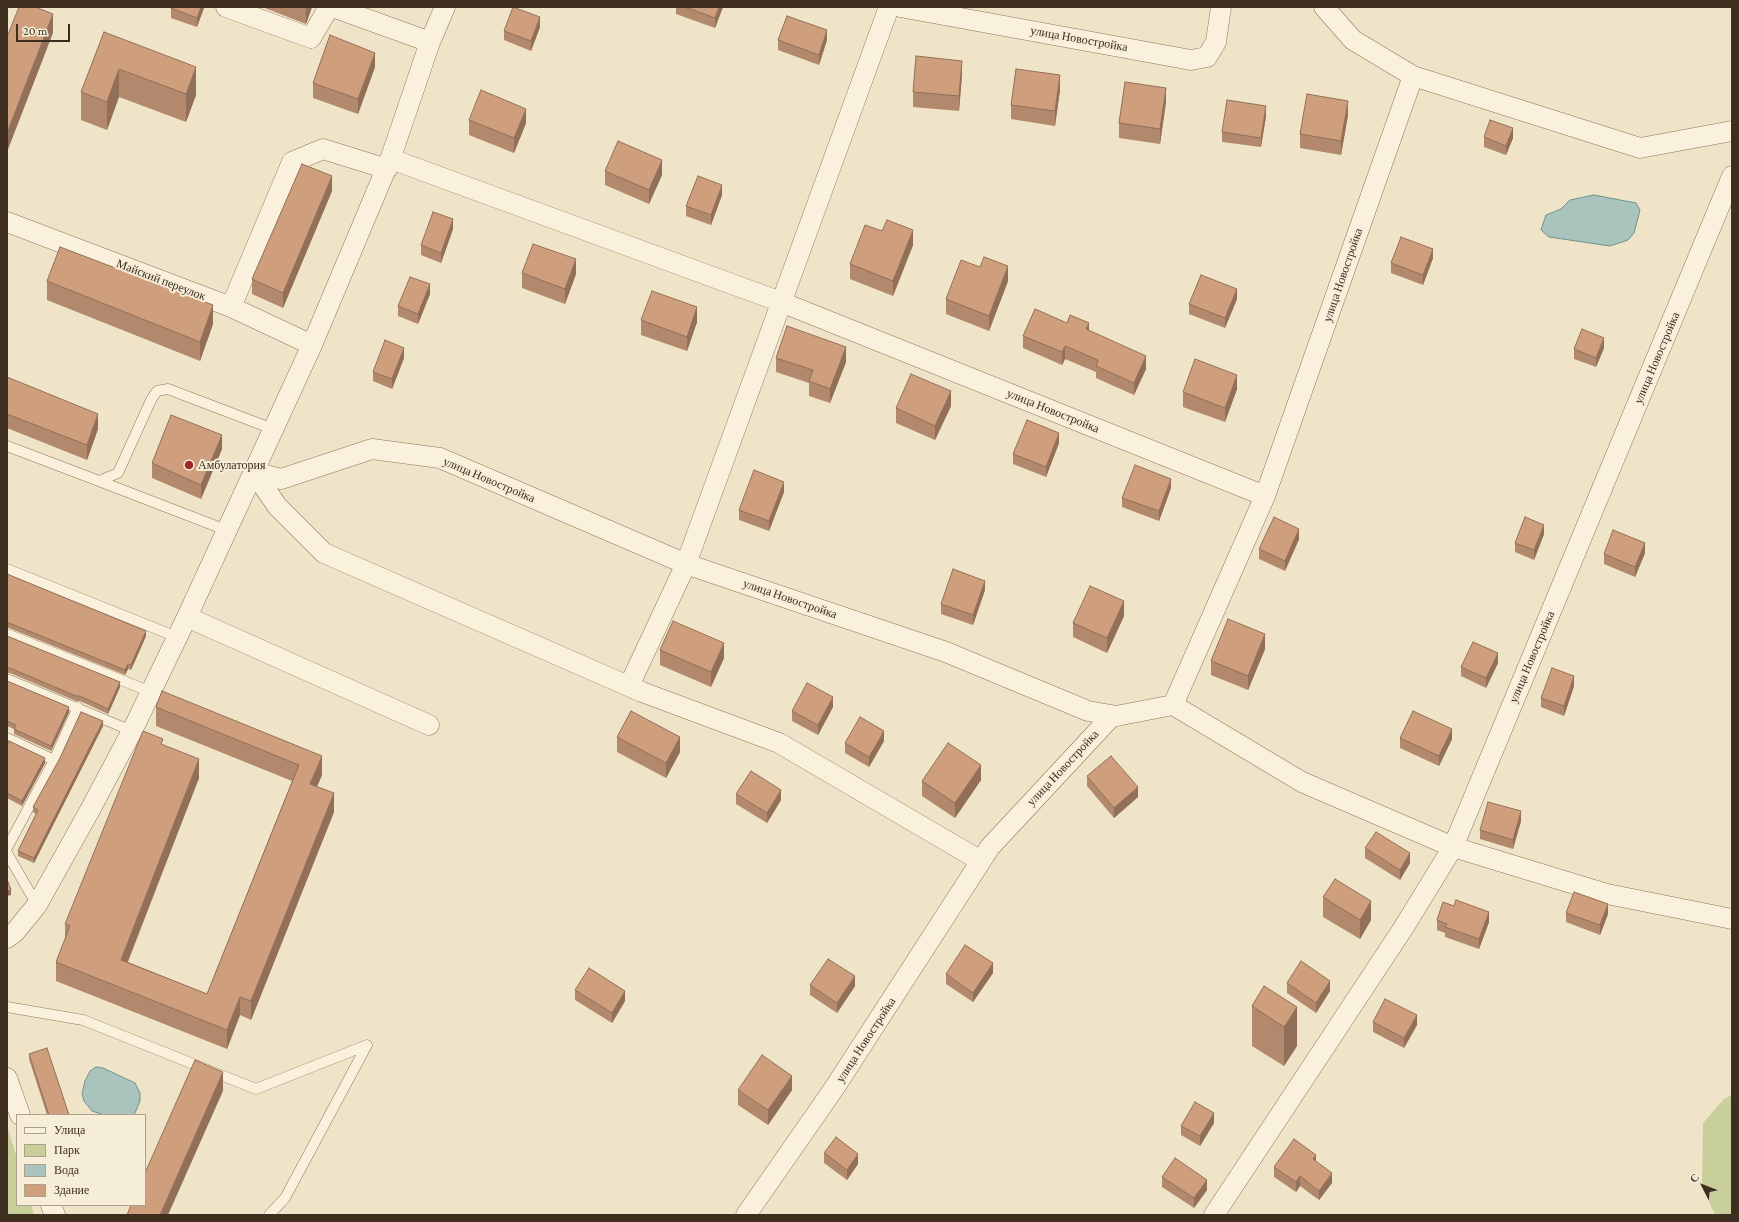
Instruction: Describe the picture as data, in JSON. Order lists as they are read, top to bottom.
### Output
{
  "streets": {
    "street": ["улица Новостройка", "Майский переулок"]
  },
  "crossings": [
    ["улица Новостройка", "Майский переулок"]
  ],
  "places": ["Амбулатория"],
  "legend": [
    "Улица",
    "Парк",
    "Вода",
    "Здание"
  ],
  "scale_bar": "20 m",
  "north": "top left"
}
